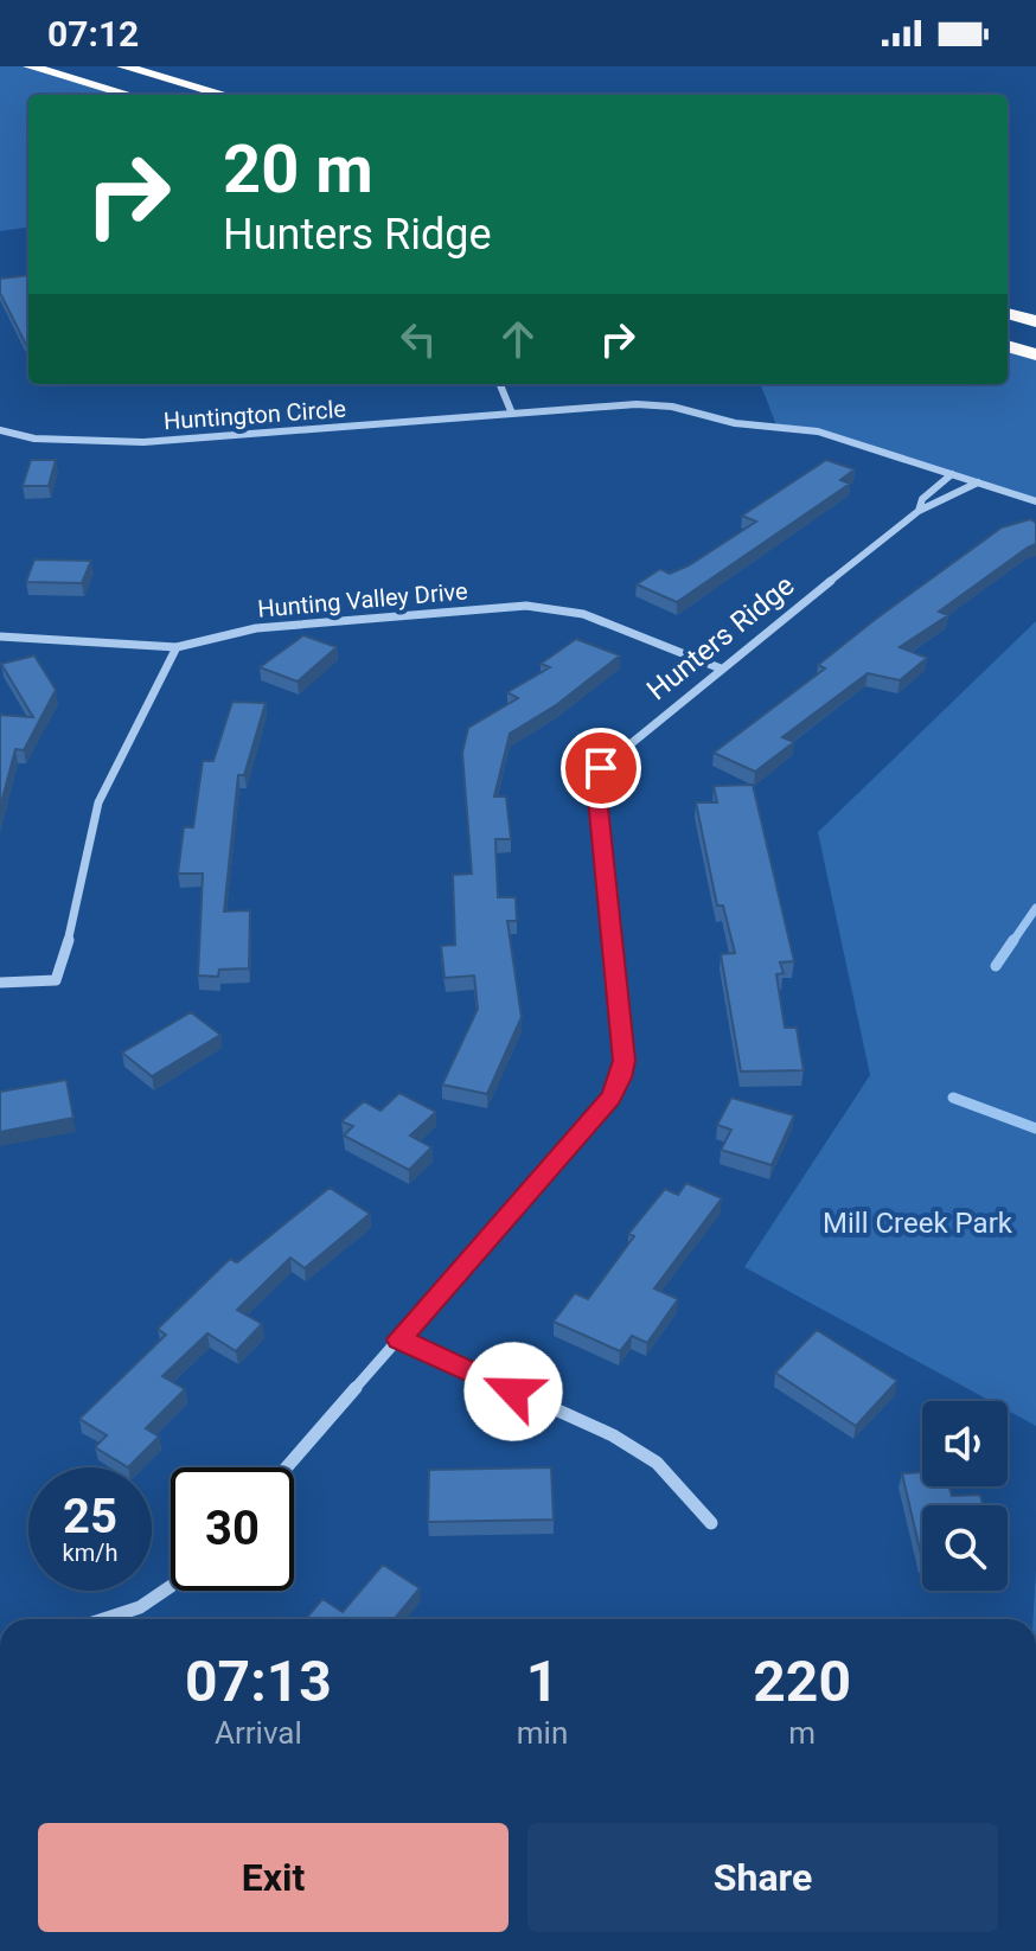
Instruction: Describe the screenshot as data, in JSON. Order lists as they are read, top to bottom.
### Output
{
  "streets": {
    "street": ["Huntington Circle", "Hunting Valley Drive", "Hunters Ridge"]
  },
  "crossings": [
    ["Huntington Circle", "Hunters Ridge"],
    ["Hunting Valley Drive", "Hunters Ridge"]
  ],
  "parks": ["Mill Creek Park"],
  "page": {
    "status": "07:12",
    "turn": ["20 m", "Hunters Ridge"],
    "speed": "25 km/h",
    "limit": "30",
    "eta": [
      "07:13",
      "Arrival",
      "1",
      "min",
      "220",
      "m"
    ],
    "buttons": ["Exit", "Share"]
  }
}
